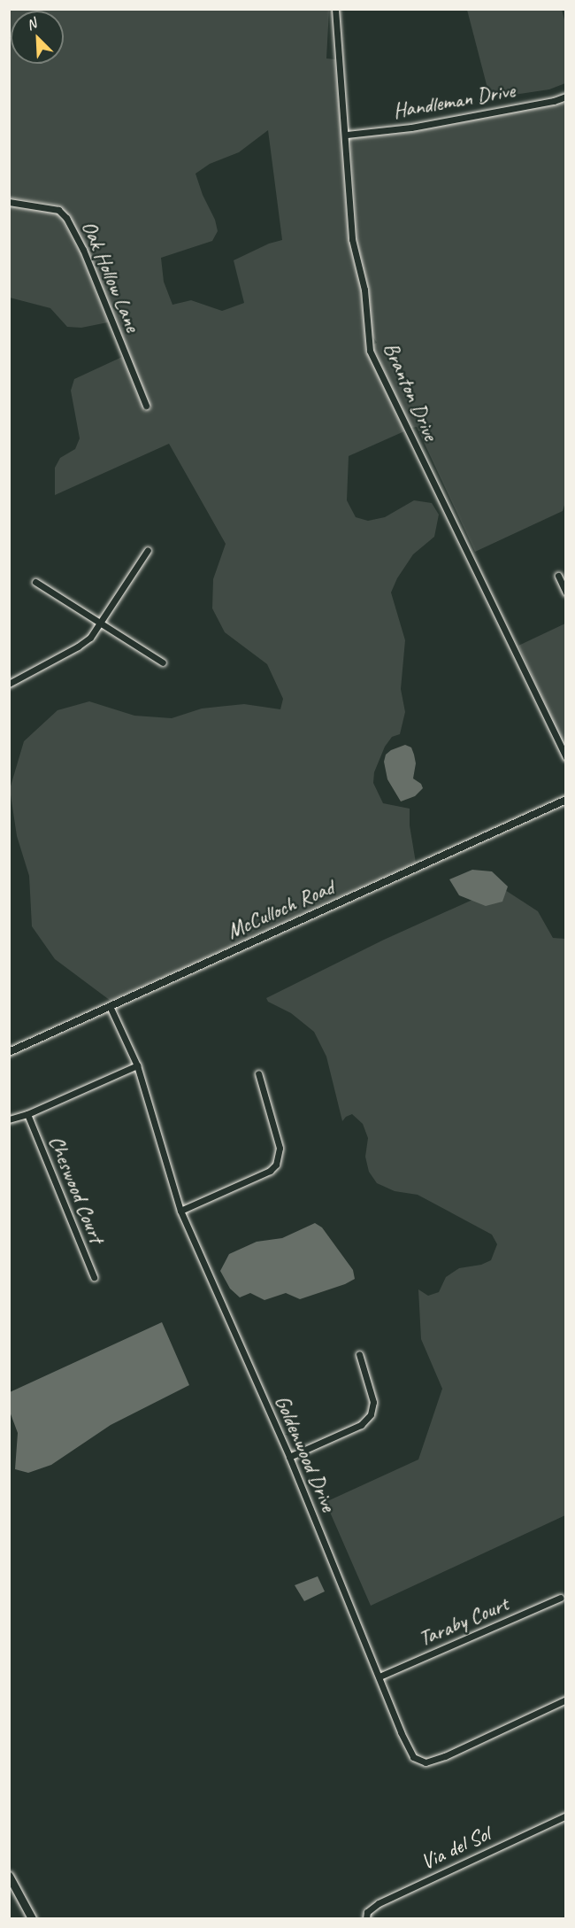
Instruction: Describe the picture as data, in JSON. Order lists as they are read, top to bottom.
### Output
{
  "streets": {
    "street": [
      "Handleman Drive",
      "Oak Hollow Lane",
      "Branton Drive",
      "McCulloch Road",
      "Cheswood Court",
      "Goldenwood Drive",
      "Taraby Court",
      "Via del Sol"
    ]
  },
  "crossings": [
    ["Handleman Drive", "Branton Drive"],
    ["McCulloch Road", "Goldenwood Drive"],
    ["Goldenwood Drive", "Taraby Court"]
  ],
  "north": "top left"
}
